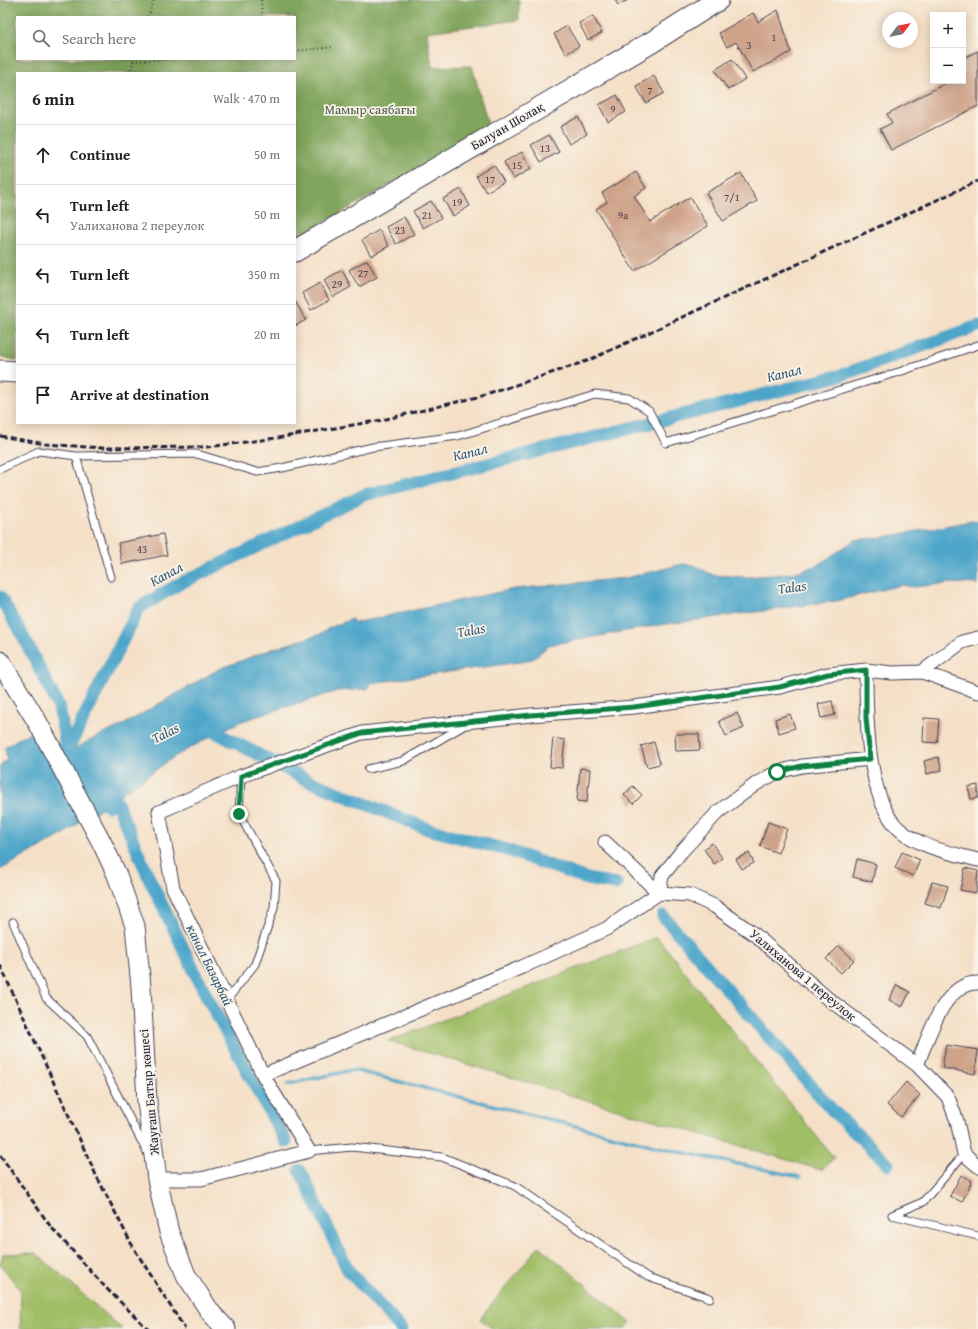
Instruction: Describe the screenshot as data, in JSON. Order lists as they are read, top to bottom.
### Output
{
  "streets": {
    "main road": ["Балуан Шолақ", "Жауғаш Батыр көшесі"],
    "street": ["Уалиханова 1 переулок"]
  },
  "water": ["Капал", "Talas", "канал Базарбай"],
  "parks": ["Мамыр саябағы"],
  "house_numbers": [
    "1",
    "3",
    "7",
    "9",
    "13",
    "15",
    "17",
    "7/1",
    "19",
    "21",
    "9а",
    "23",
    "27",
    "29",
    "43"
  ],
  "north": "top right",
  "page": {
    "map_buttons": ["+", "−"],
    "search": "Search here",
    "heading": ["6 min", "Walk · 470 m"],
    "list": [
      ["Continue", "50 m"],
      ["Turn left", "Уалиханова 2 переулок", "50 m"],
      ["Turn left", "350 m"],
      ["Turn left", "20 m"],
      "Arrive at destination"
    ]
  }
}
